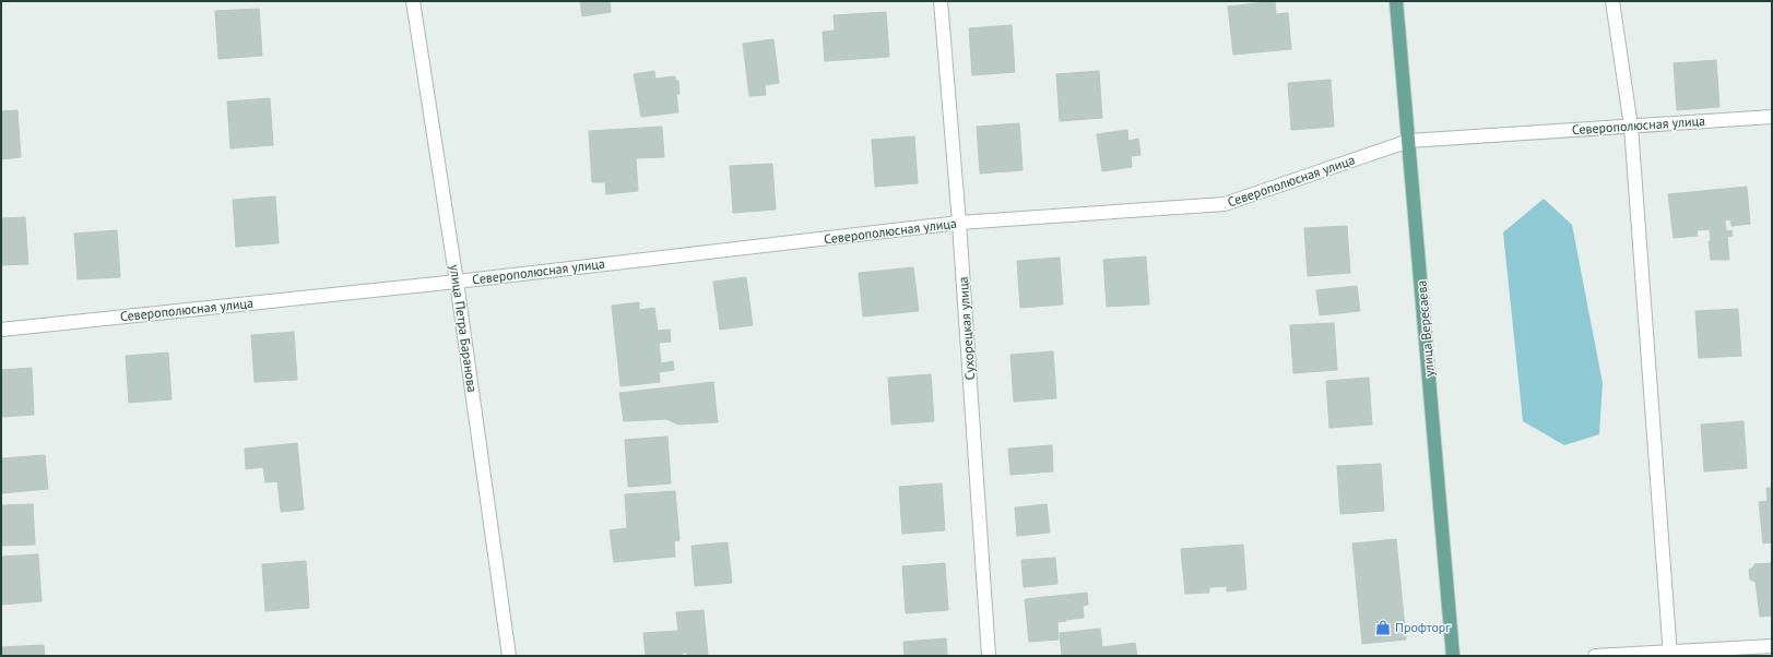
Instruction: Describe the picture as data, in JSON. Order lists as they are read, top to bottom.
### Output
{
  "streets": {
    "main road": ["улица Вересаева"],
    "street": ["Северополюсная улица", "улица Петра Баранова", "Сухорецкая улица"]
  },
  "crossings": [
    ["Северополюсная улица", "улица Петра Баранова"],
    ["Северополюсная улица", "Сухорецкая улица"],
    ["Северополюсная улица", "улица Вересаева"]
  ],
  "places": {
    "shop": ["Профторг"]
  }
}
